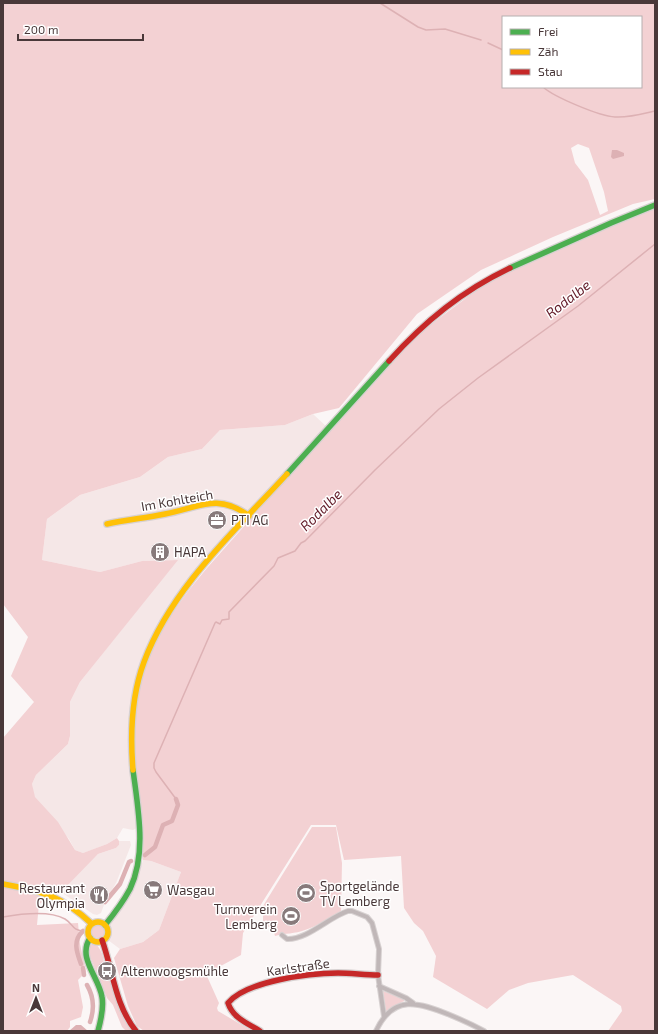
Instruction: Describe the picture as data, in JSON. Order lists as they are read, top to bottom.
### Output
{
  "streets": {
    "street": ["Im Kohlteich", "Karlstraße"]
  },
  "water": ["Rodalbe"],
  "places": {
    "office": ["PTI AG"],
    "building": ["HAPA"],
    "supermarket": ["Wasgau"],
    "sports": ["Sportgelände TV Lemberg", "Turnverein Lemberg"],
    "restaurant": ["Restaurant Olympia"],
    "bus stop": ["Altenwoogsmühle"]
  },
  "legend": ["Frei", "Zäh", "Stau"],
  "scale_bar": "200 m",
  "north": "top"
}
